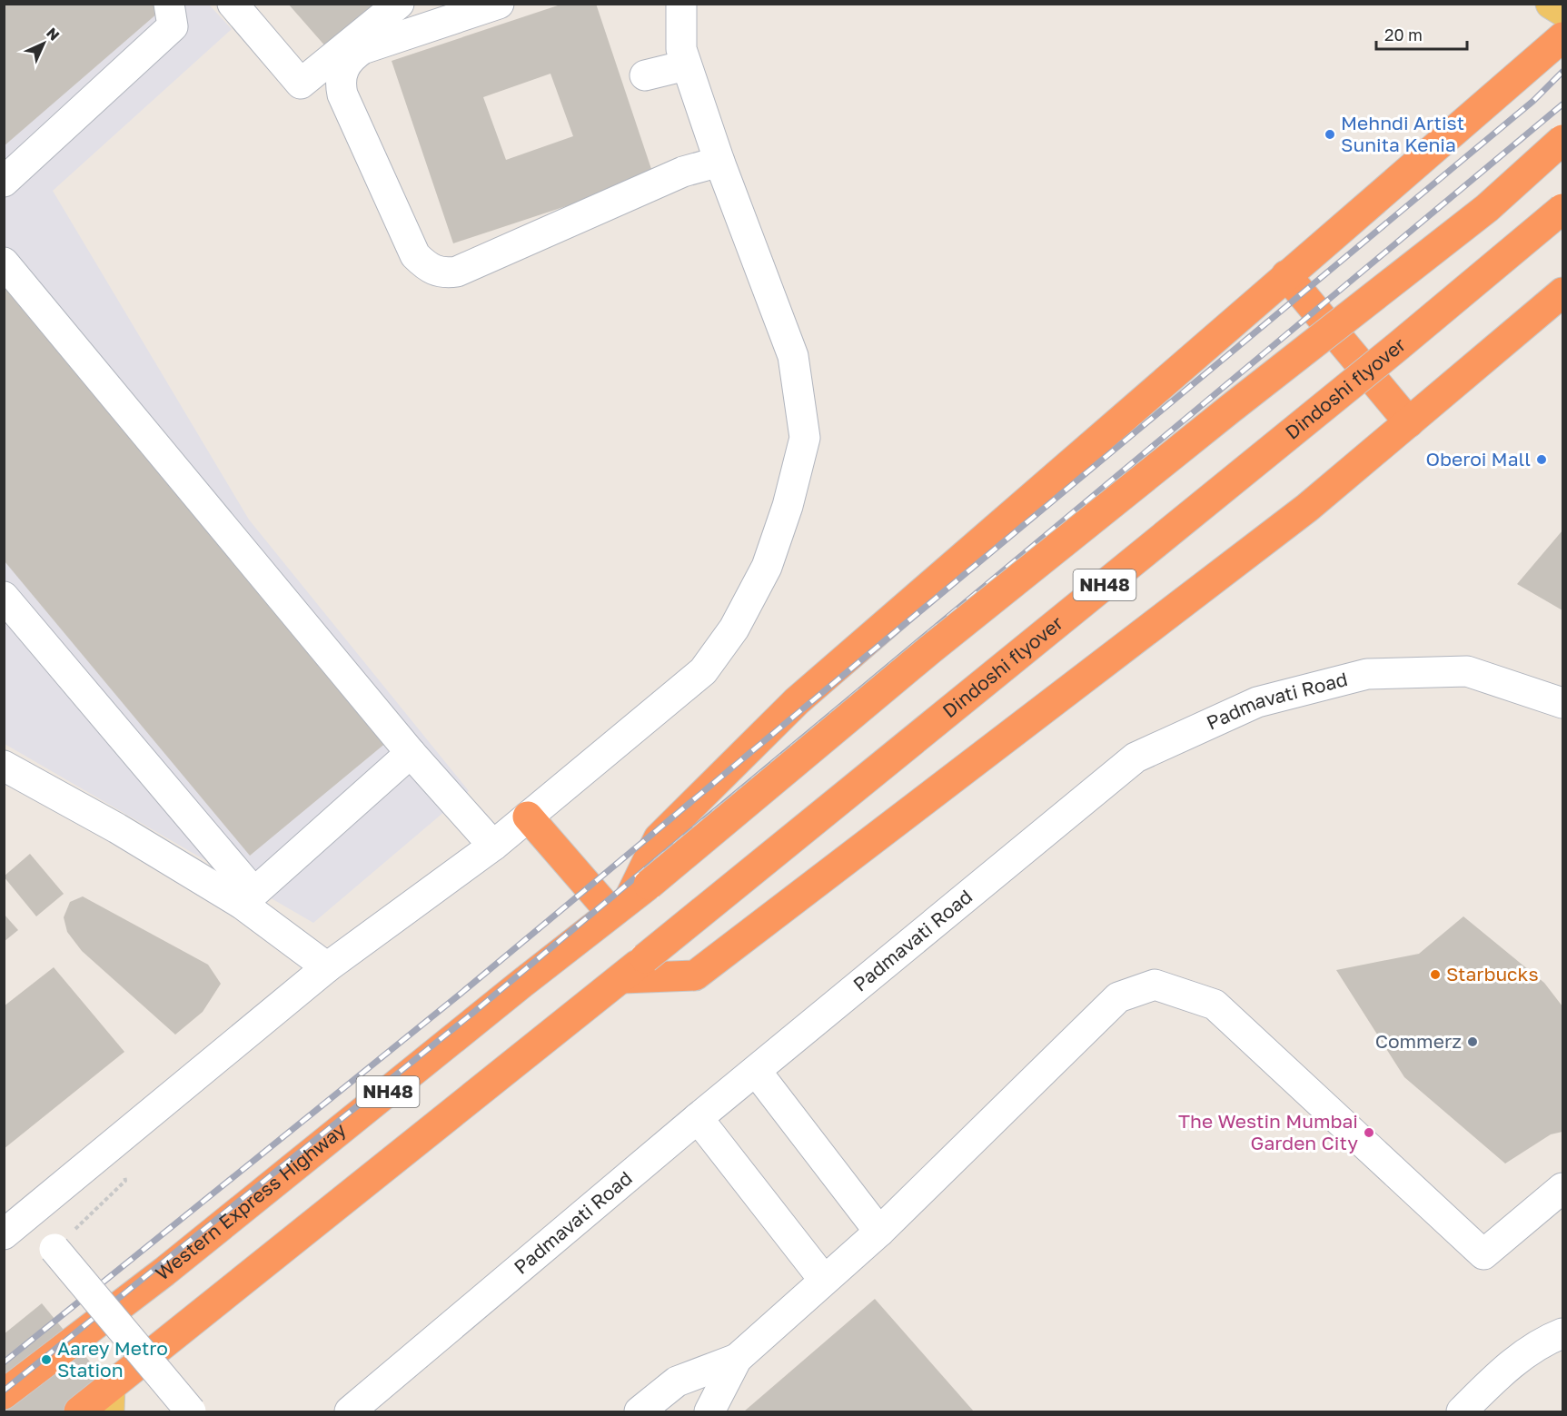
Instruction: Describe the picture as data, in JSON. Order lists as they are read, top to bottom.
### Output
{
  "streets": {
    "highway": ["Dindoshi flyover", "NH48", "Western Express Highway"],
    "street": ["Padmavati Road"]
  },
  "crossings": [
    ["Dindoshi flyover", "NH48"],
    ["NH48", "Western Express Highway"]
  ],
  "places": [
    "Mehndi Artist Sunita Kenia",
    "Oberoi Mall",
    "Starbucks",
    "Commerz",
    "The Westin Mumbai Garden City",
    "Aarey Metro Station"
  ],
  "scale_bar": "20 m",
  "north": "top right"
}
